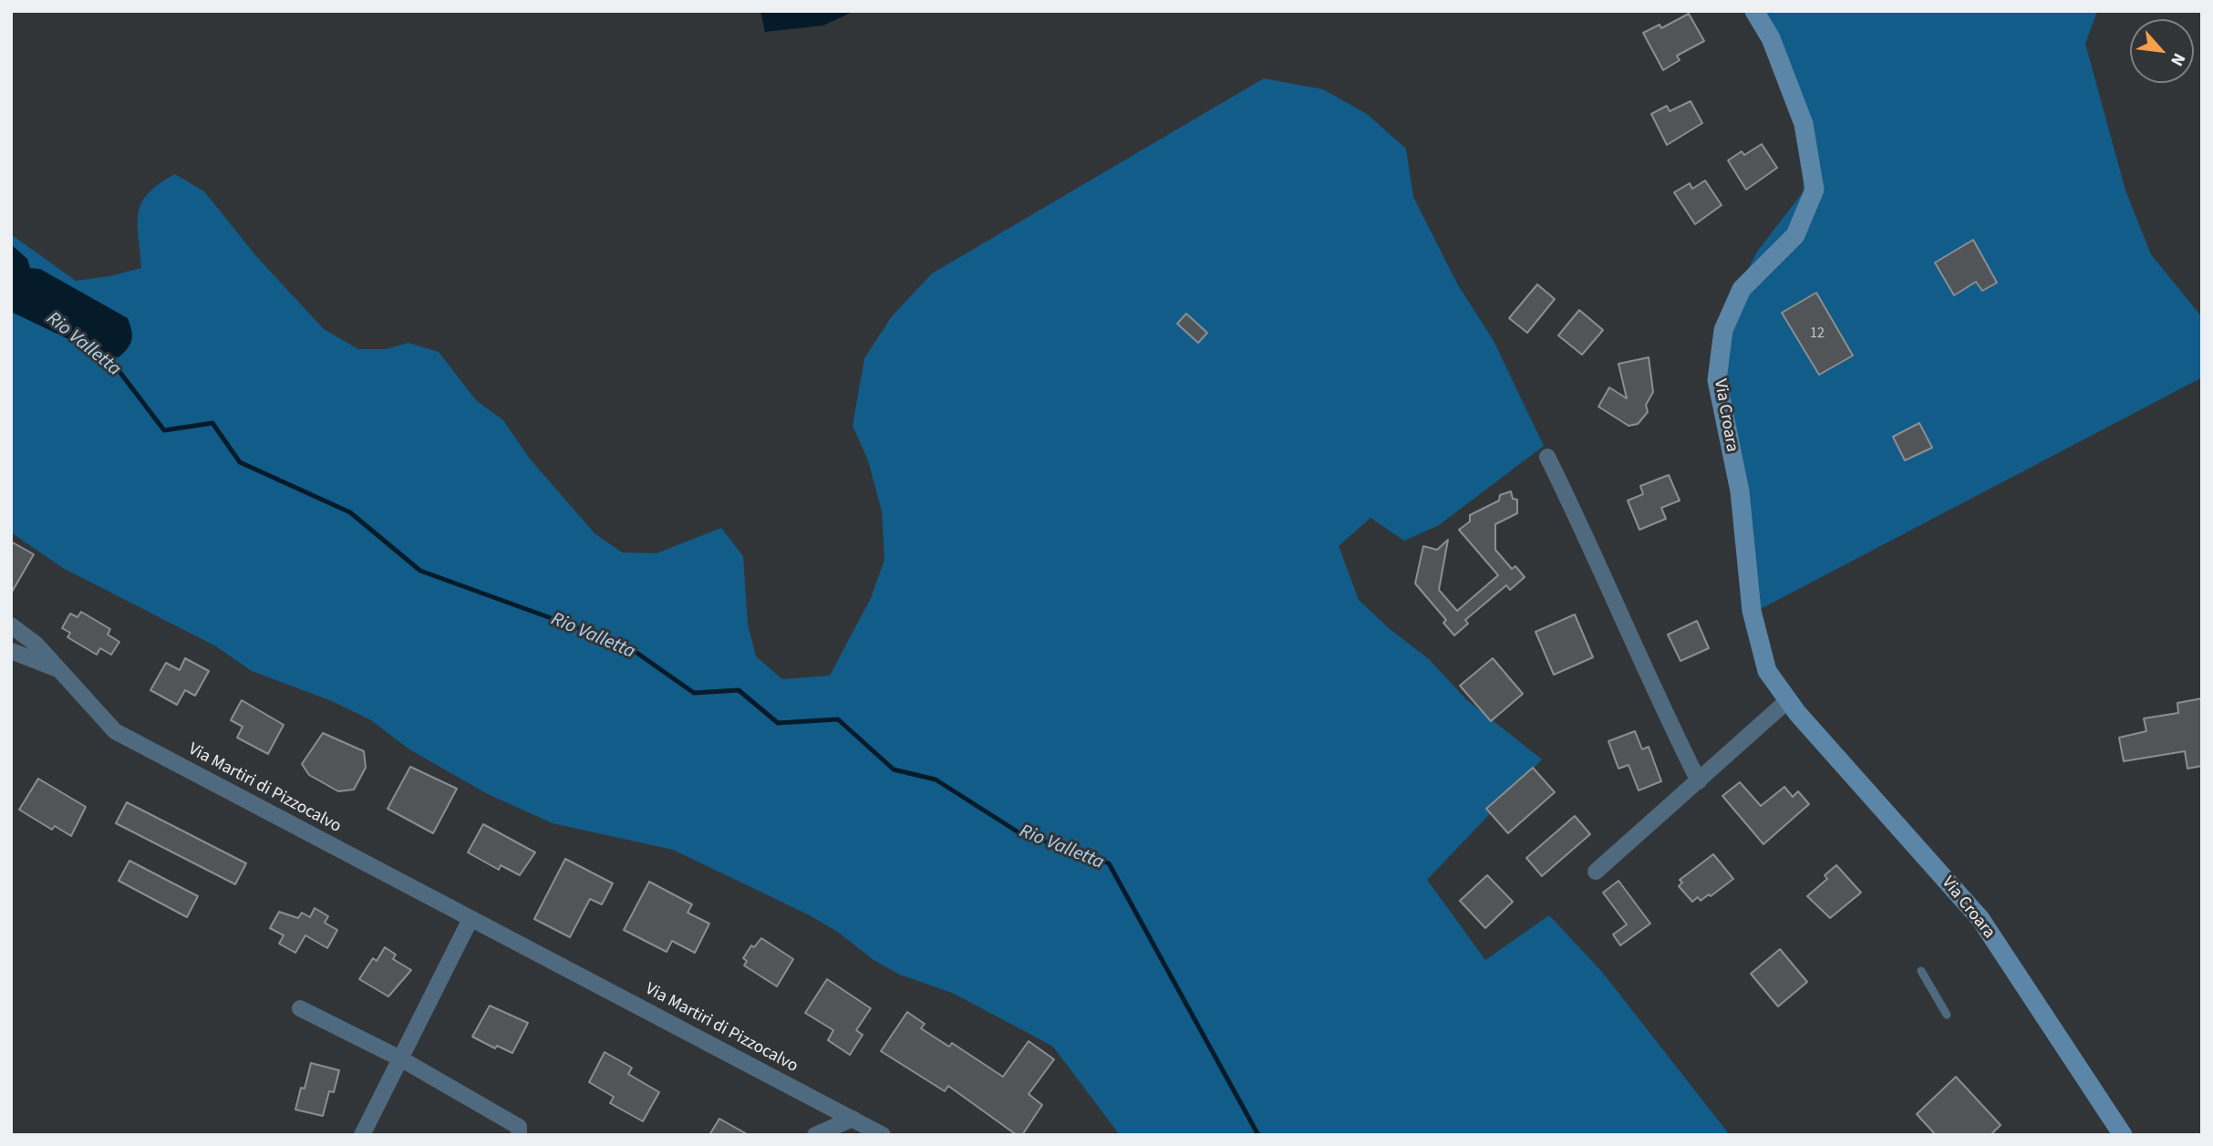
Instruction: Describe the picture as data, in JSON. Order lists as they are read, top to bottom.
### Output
{
  "streets": {
    "street": ["Via Croara", "Via Martiri di Pizzocalvo"]
  },
  "water": ["Rio Valletta"],
  "house_numbers": ["12"],
  "north": "bottom right"
}
